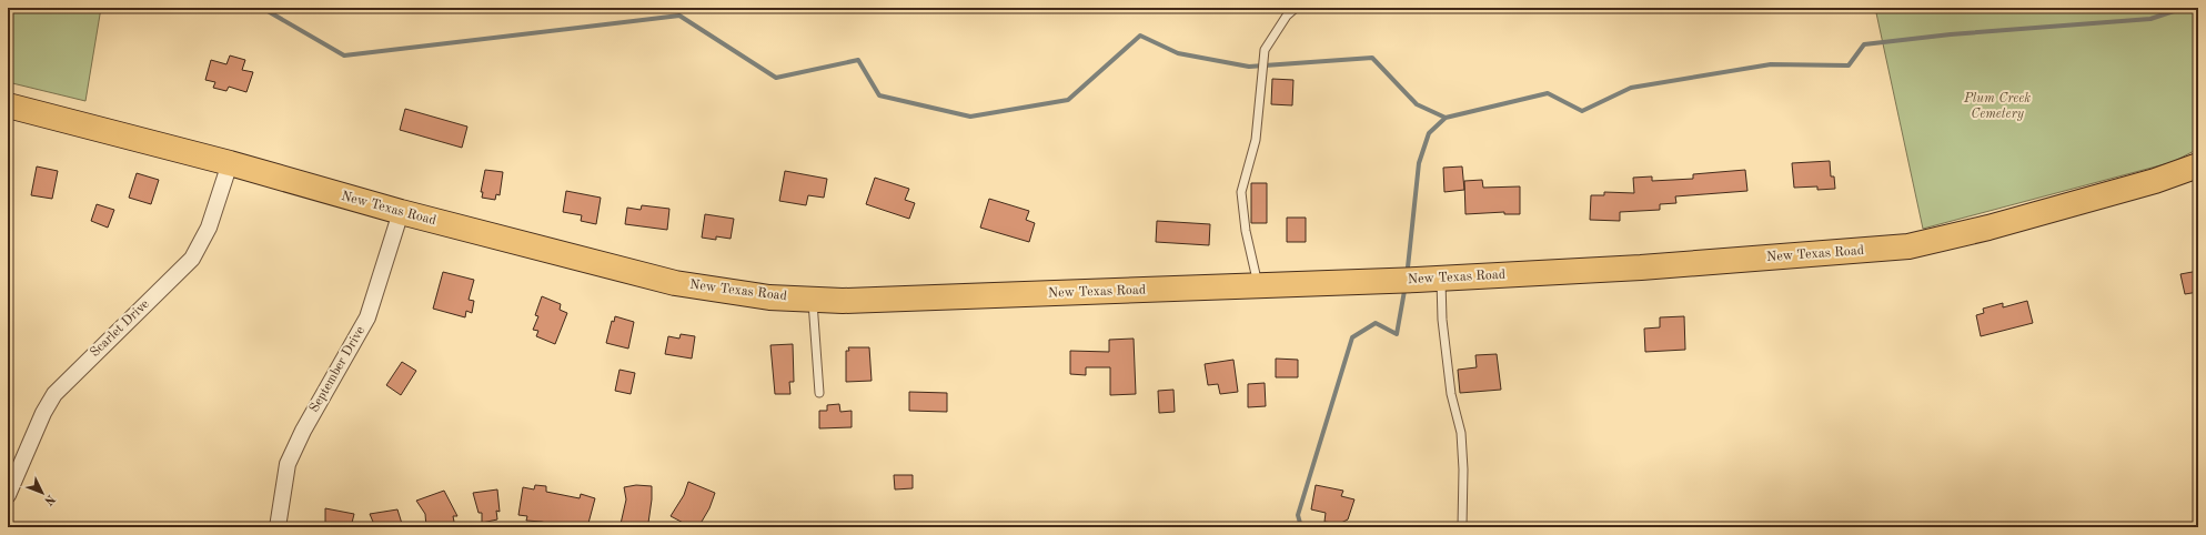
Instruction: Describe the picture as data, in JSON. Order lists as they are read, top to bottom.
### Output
{
  "streets": {
    "main road": ["New Texas Road"],
    "street": ["Scarlet Drive", "September Drive"]
  },
  "crossings": [
    ["New Texas Road", "Scarlet Drive"],
    ["New Texas Road", "September Drive"]
  ],
  "parks": ["Plum Creek Cemetery"],
  "north": "bottom right"
}
